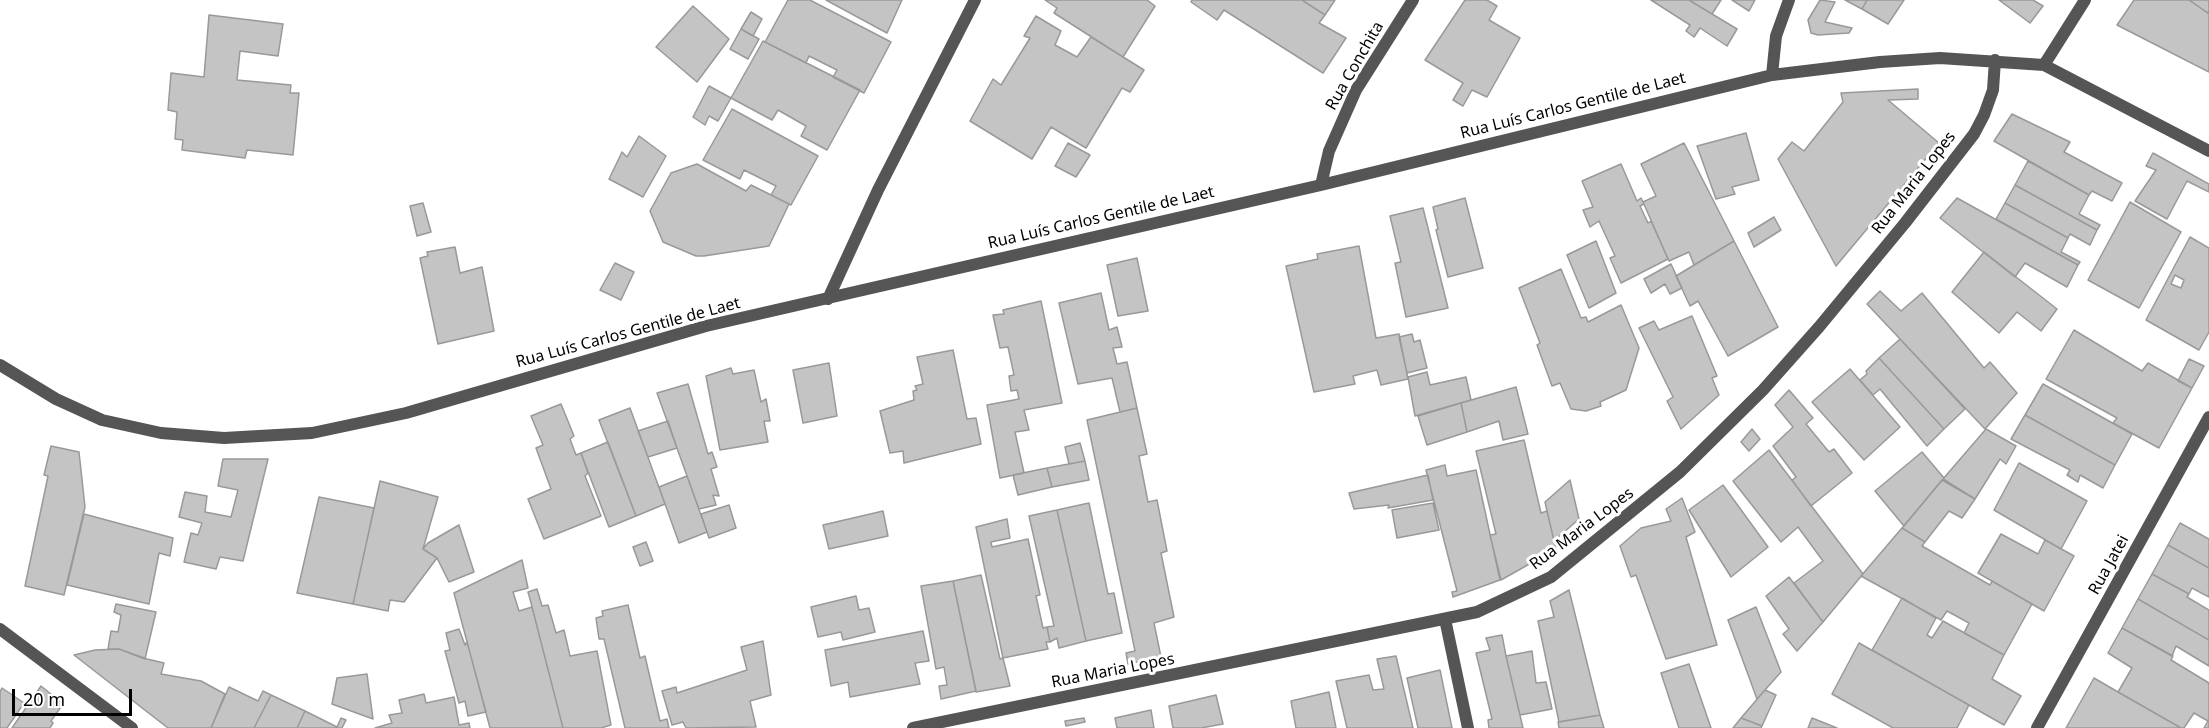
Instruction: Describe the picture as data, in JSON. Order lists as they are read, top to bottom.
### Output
{
  "streets": {
    "street": [
      "Rua Conchita",
      "Rua Luís Carlos Gentile de Laet",
      "Rua Maria Lopes",
      "Rua Jatei"
    ]
  },
  "crossings": [
    ["Rua Conchita", "Rua Luís Carlos Gentile de Laet"],
    ["Rua Luís Carlos Gentile de Laet", "Rua Maria Lopes"]
  ],
  "scale_bar": "20 m"
}
